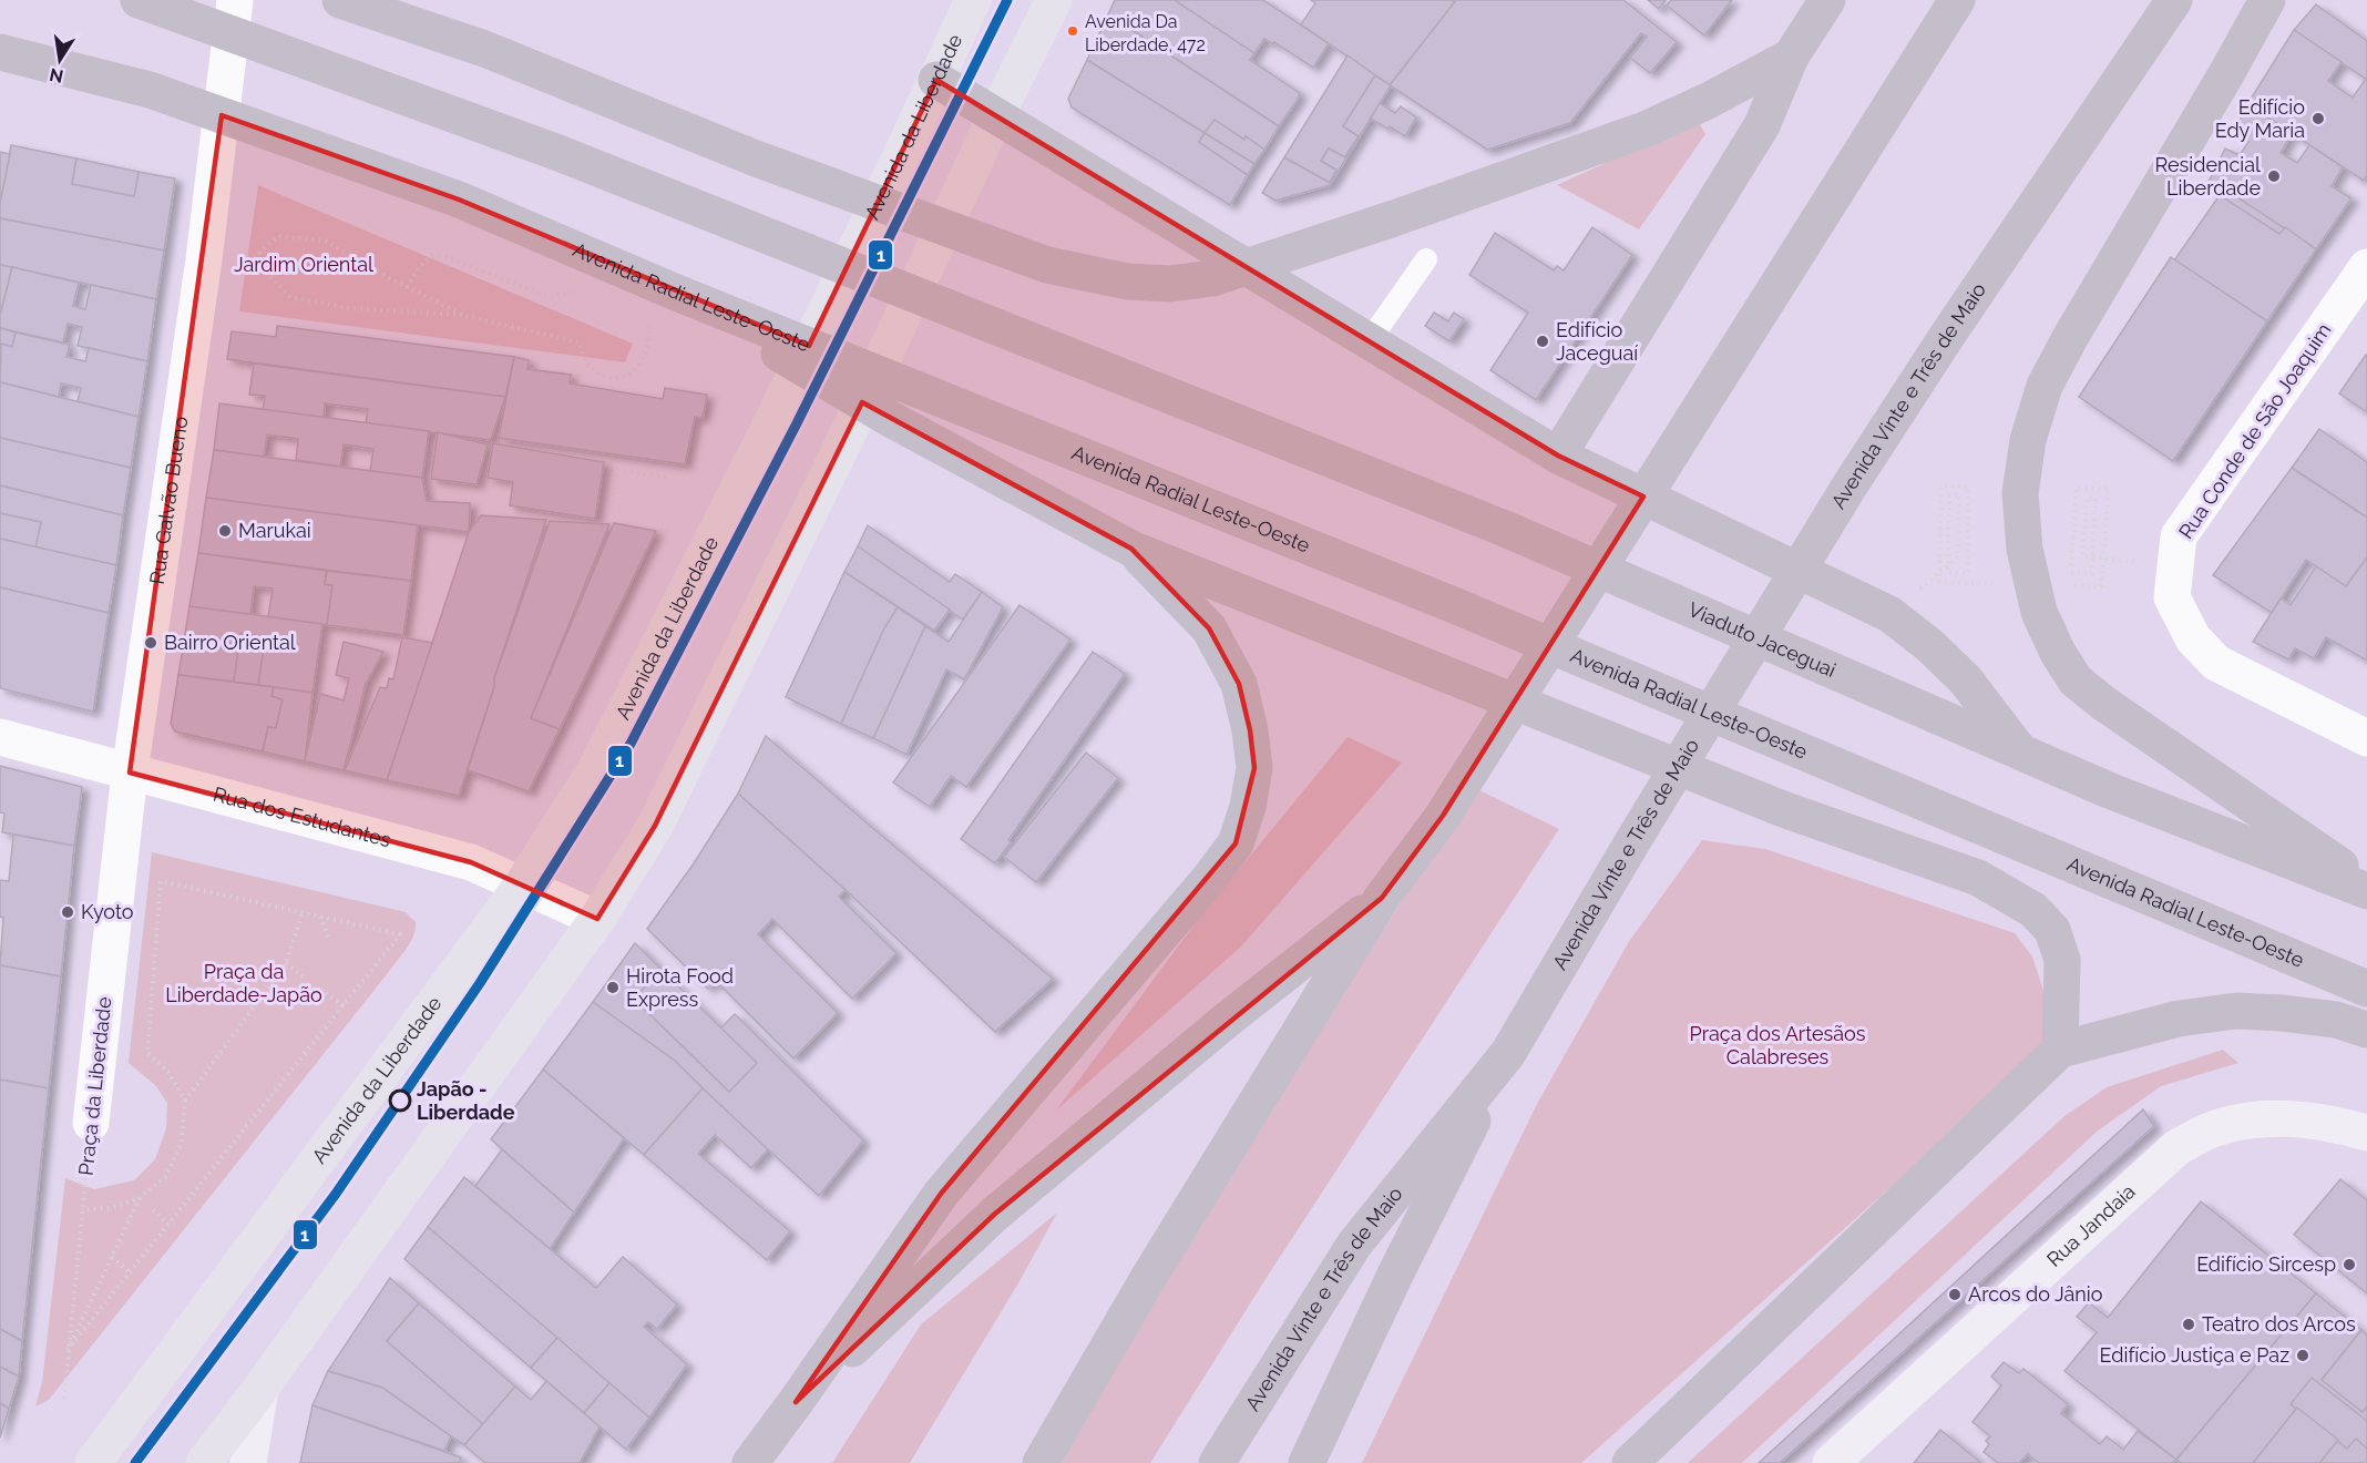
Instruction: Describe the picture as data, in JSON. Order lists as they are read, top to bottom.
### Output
{
  "streets": {
    "highway": ["Avenida Radial Leste-Oeste", "Avenida Vinte e Três de Maio", "Viaduto Jaceguai"],
    "main road": ["Avenida da Liberdade", "Rua Jandaia"],
    "street": [
      "Rua Conde de São Joaquim",
      "Rua Galvão Bueno",
      "Rua dos Estudantes",
      "Praça da Liberdade"
    ]
  },
  "crossings": [
    ["Avenida da Liberdade", "Rua dos Estudantes"],
    ["Rua Galvão Bueno", "Rua dos Estudantes"],
    ["Rua Galvão Bueno", "Praça da Liberdade"],
    ["Rua dos Estudantes", "Praça da Liberdade"]
  ],
  "parks": ["Jardim Oriental", "Praça da Liberdade-Japão", "Praça dos Artesãos Calabreses"],
  "places": [
    "Avenida Da Liberdade, 472",
    "Edifício Edy Maria",
    "Residencial Liberdade",
    "Edifício Jaceguaí",
    "Marukai",
    "Bairro Oriental",
    "Kyoto",
    "Hirota Food Express",
    "Japão - Liberdade",
    "Edifício Sircesp",
    "Arcos do Jânio",
    "Teatro dos Arcos",
    "Edifício Justiça e Paz"
  ],
  "lines": ["transit line 1"],
  "north": "bottom"
}
